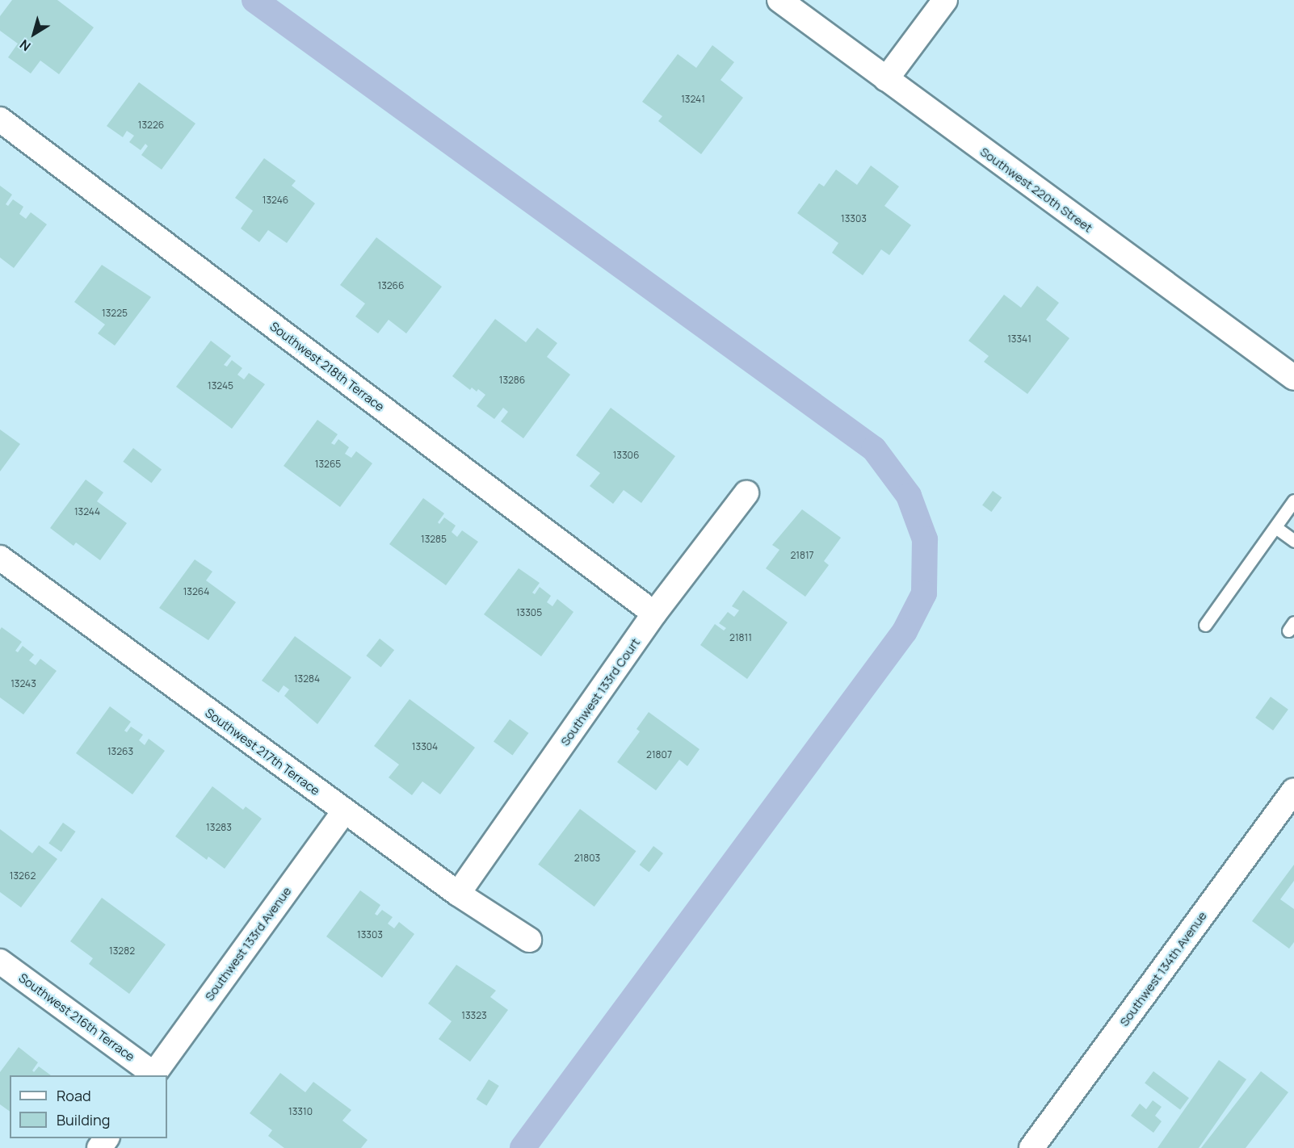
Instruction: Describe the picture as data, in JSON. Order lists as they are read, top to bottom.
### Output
{
  "streets": {
    "street": [
      "Southwest 220th Street",
      "Southwest 218th Terrace",
      "Southwest 133rd Court",
      "Southwest 217th Terrace",
      "Southwest 133rd Avenue",
      "Southwest 134th Avenue",
      "Southwest 216th Terrace"
    ]
  },
  "crossings": [
    ["Southwest 218th Terrace", "Southwest 133rd Court"],
    ["Southwest 133rd Court", "Southwest 217th Terrace"],
    ["Southwest 217th Terrace", "Southwest 133rd Avenue"],
    ["Southwest 133rd Avenue", "Southwest 216th Terrace"]
  ],
  "house_numbers": [
    "13241",
    "13226",
    "13246",
    "13303",
    "13266",
    "13225",
    "13341",
    "13286",
    "13245",
    "13306",
    "13265",
    "13244",
    "13285",
    "21817",
    "13264",
    "13305",
    "21811",
    "13284",
    "13243",
    "13304",
    "13263",
    "21807",
    "13283",
    "21803",
    "13262",
    "13303",
    "13282",
    "13323",
    "13310"
  ],
  "legend": ["Road", "Building"],
  "north": "bottom left"
}
